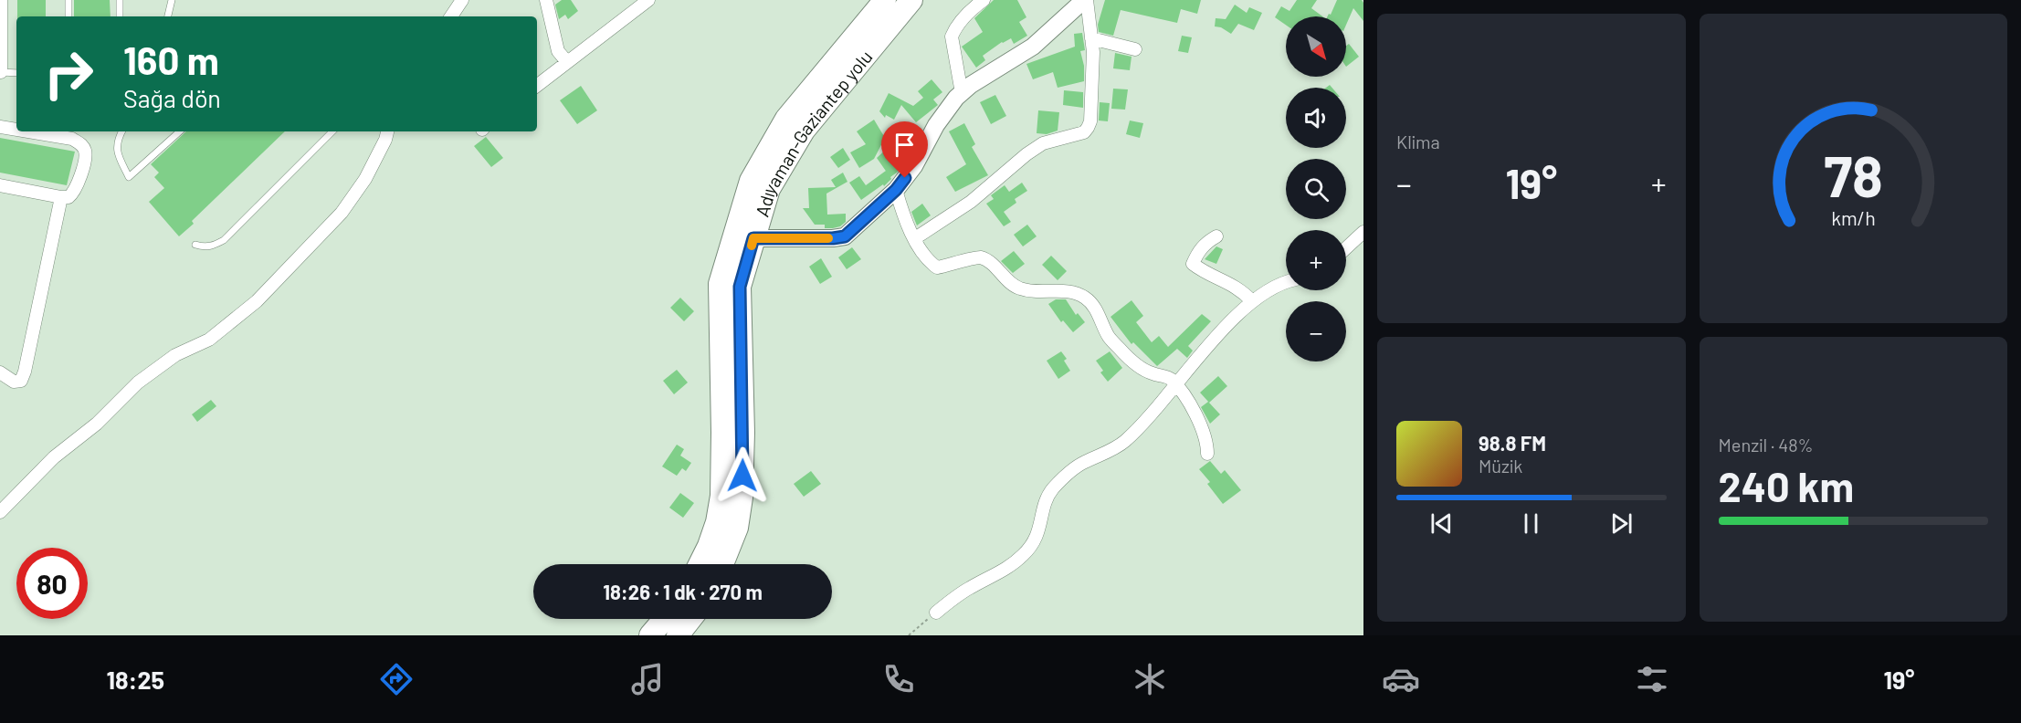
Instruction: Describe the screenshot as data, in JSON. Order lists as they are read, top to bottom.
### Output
{
  "streets": {
    "highway": ["Adıyaman-Gaziantep yolu"]
  },
  "north": "bottom right",
  "page": {
    "tile": [
      "Klima",
      ["Menzil · 48%", "240 km"]
    ],
    "map_buttons": ["+", "−"],
    "turn": ["160 m", "Sağa dön"],
    "heat": ["−", "19°", "+"],
    "song": ["98.8 FM", "Müzik"],
    "limit": "80",
    "trip": "18:26 · 1 dk · 270 m",
    "tabs": ["18:25", "19°"],
    "gauge": ["78", "km/h"]
  }
}
